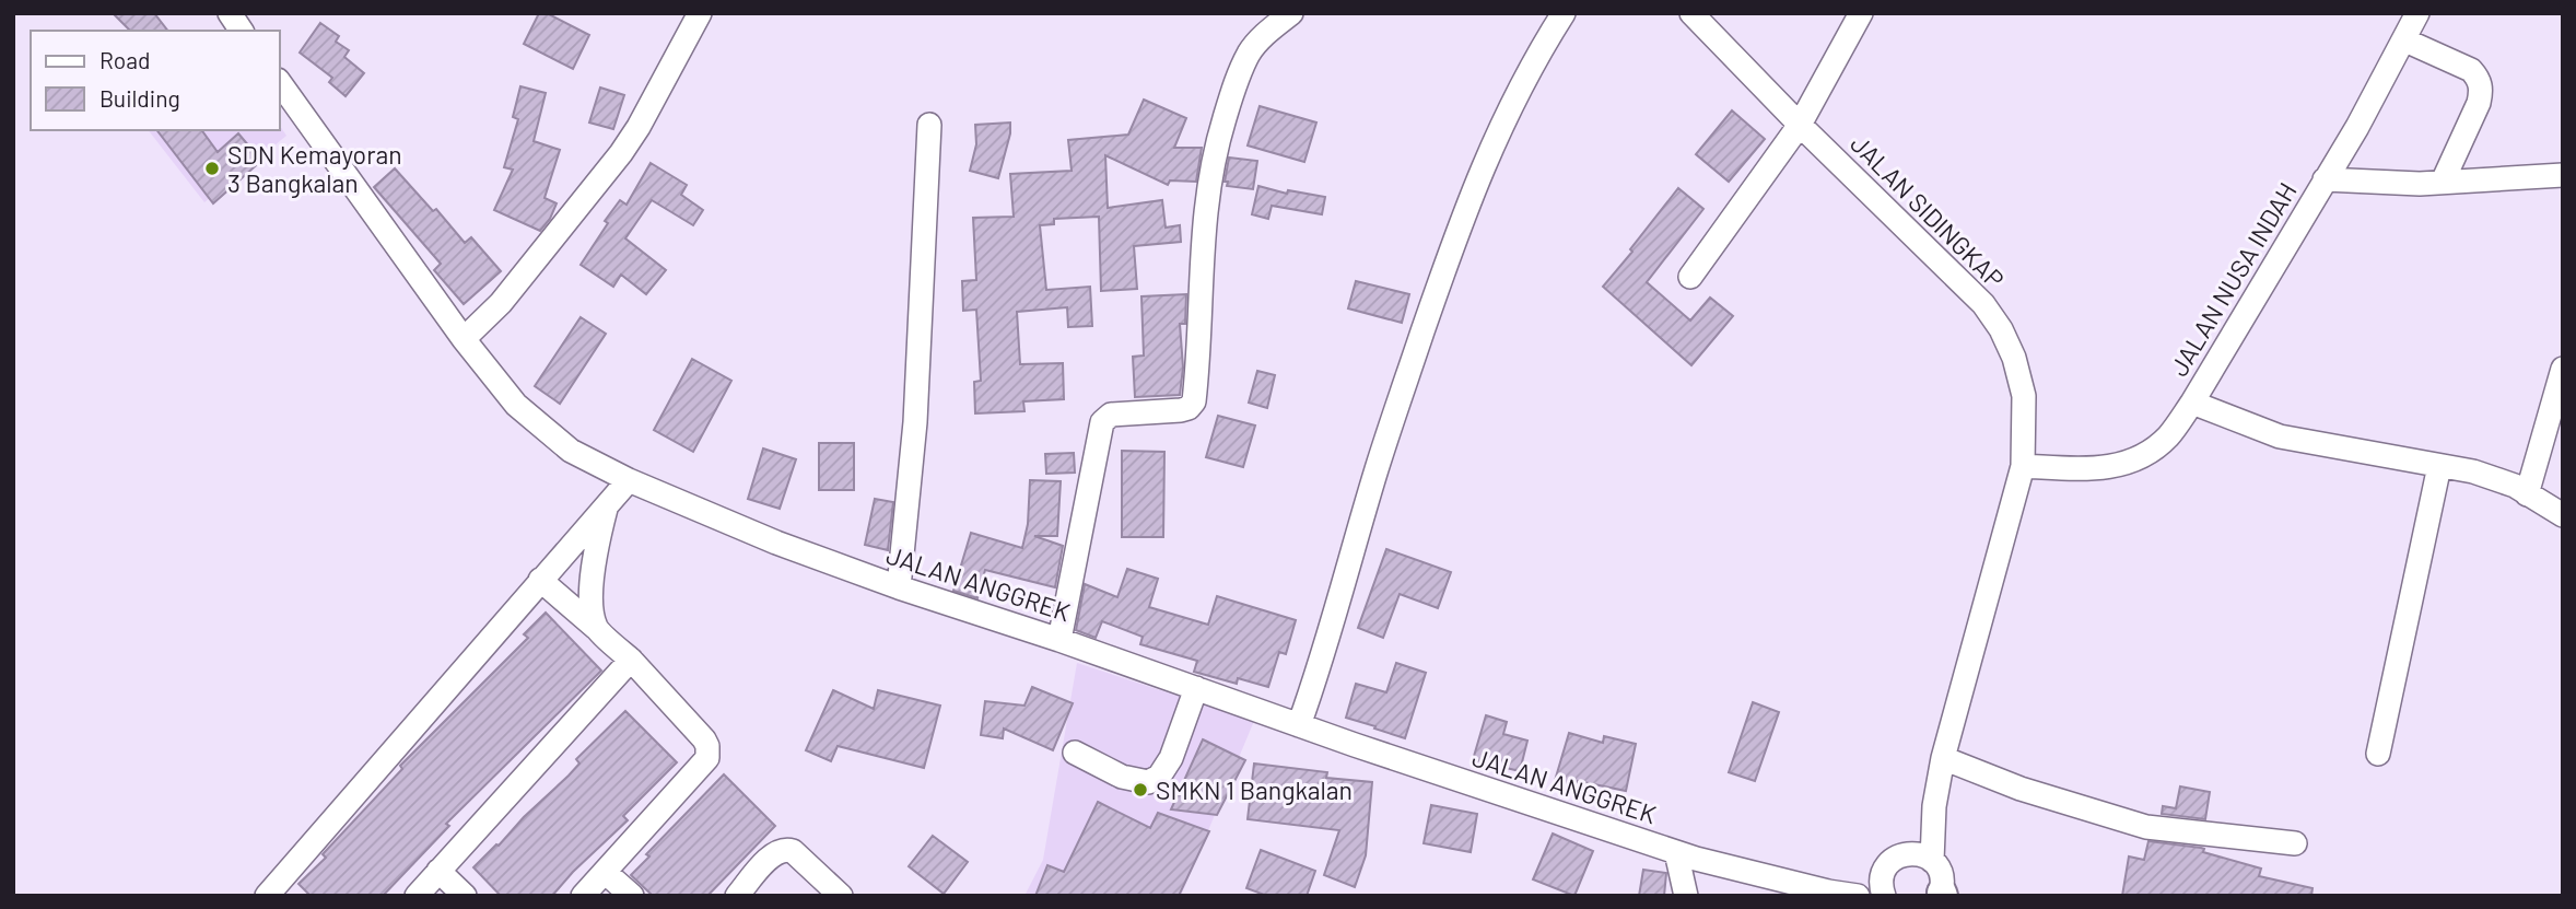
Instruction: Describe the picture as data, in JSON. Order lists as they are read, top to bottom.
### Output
{
  "streets": {
    "street": ["JALAN SIDINGKAP", "JALAN NUSA INDAH", "JALAN ANGGREK"]
  },
  "crossings": [
    ["JALAN SIDINGKAP", "JALAN NUSA INDAH"]
  ],
  "places": ["SDN Kemayoran 3 Bangkalan", "SMKN 1 Bangkalan"],
  "legend": ["Road", "Building"]
}
